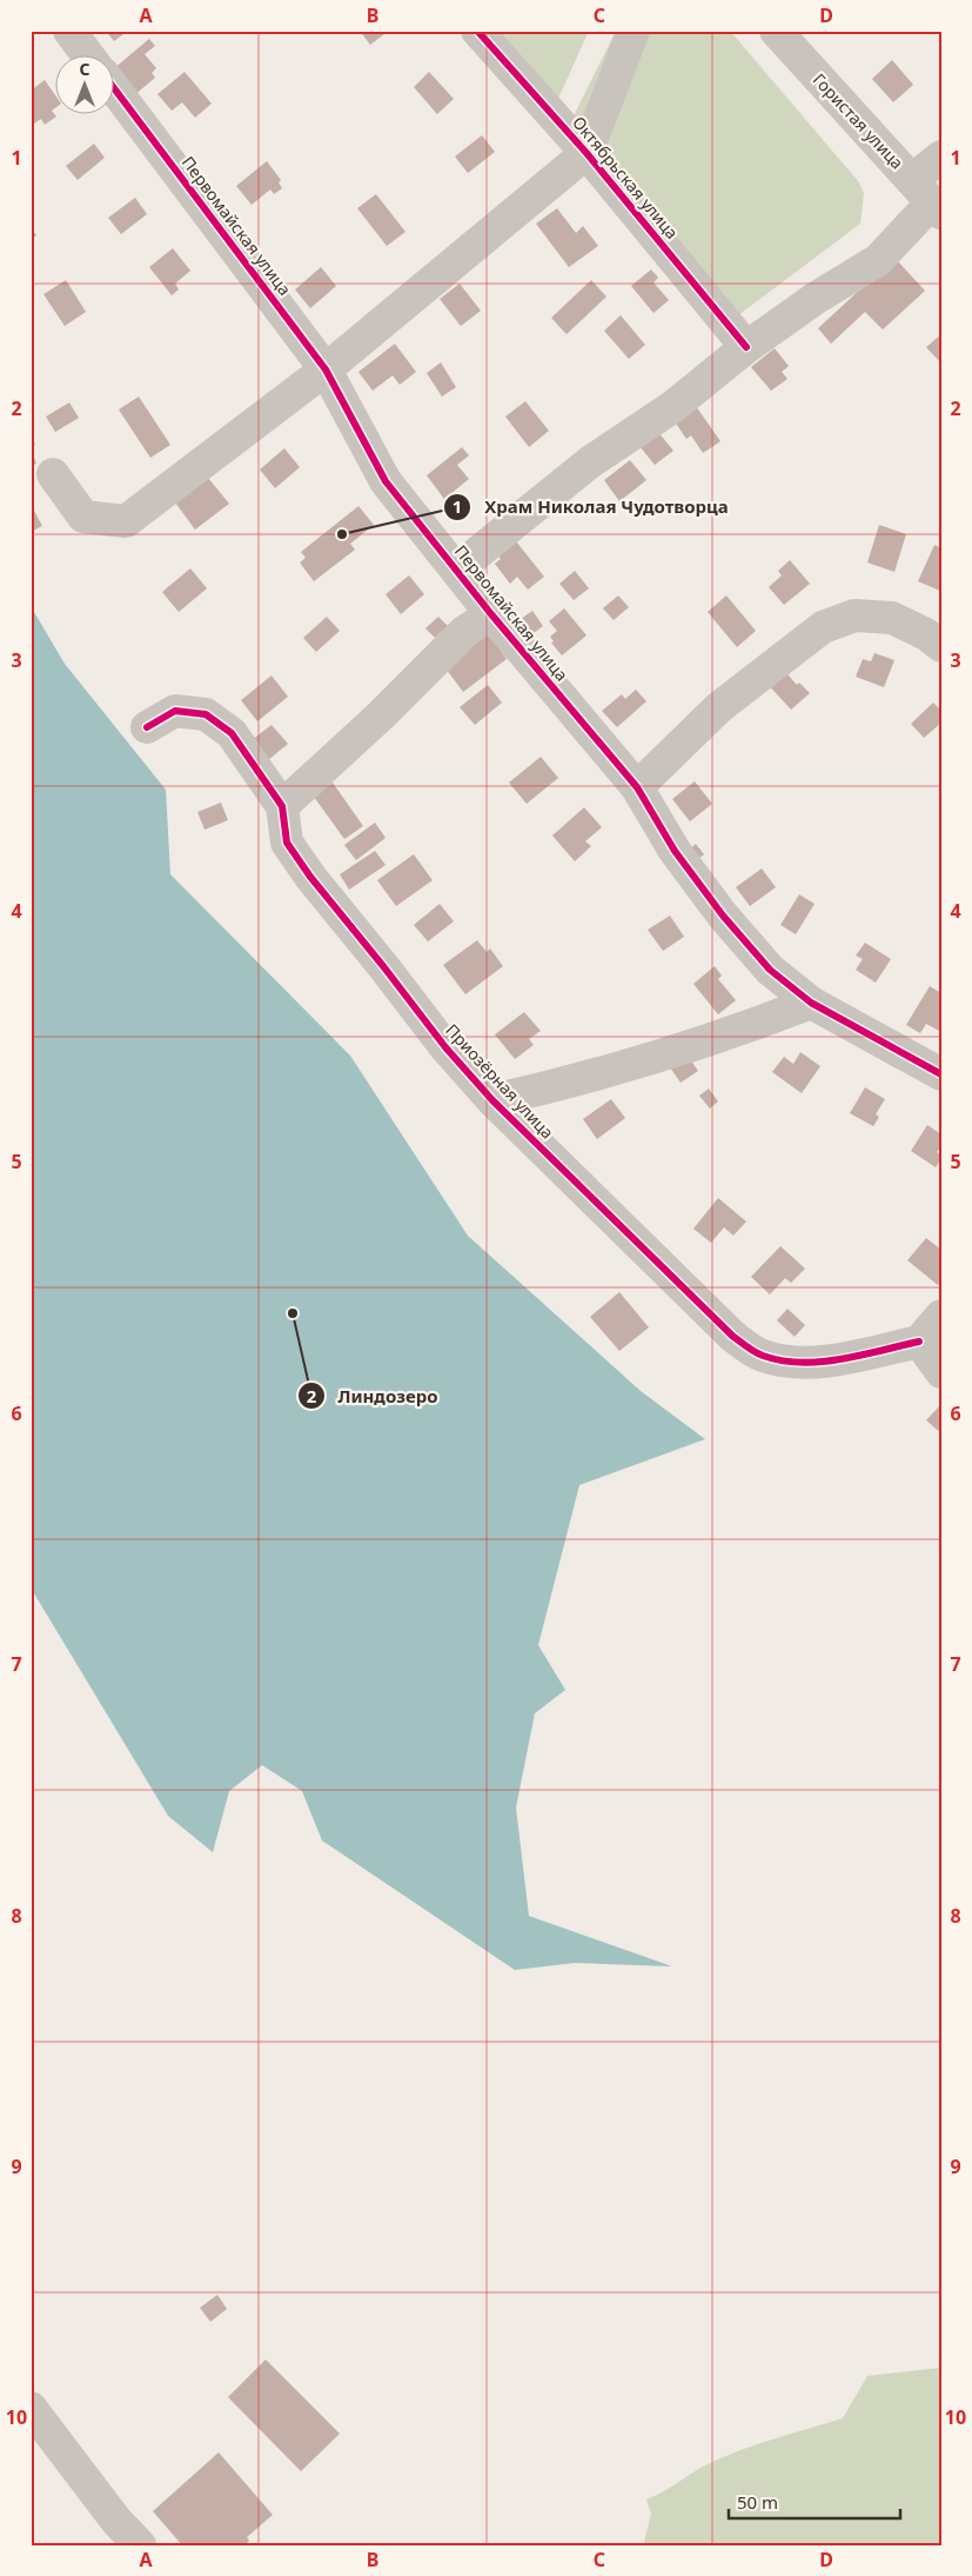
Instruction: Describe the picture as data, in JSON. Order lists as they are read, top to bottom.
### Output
{
  "streets": {
    "street": [
      "Гористая улица",
      "Октябрьская улица",
      "Первомайская улица",
      "Приозёрная улица"
    ]
  },
  "places": ["Храм Николая Чудотворца", "Линдозеро"],
  "scale_bar": "50 m",
  "north": "top",
  "grid": {
    "columns": [
      "A",
      "B",
      "C",
      "D"
    ],
    "rows": [
      "1",
      "2",
      "3",
      "4",
      "5",
      "6",
      "7",
      "8",
      "9",
      "10"
    ]
  }
}
